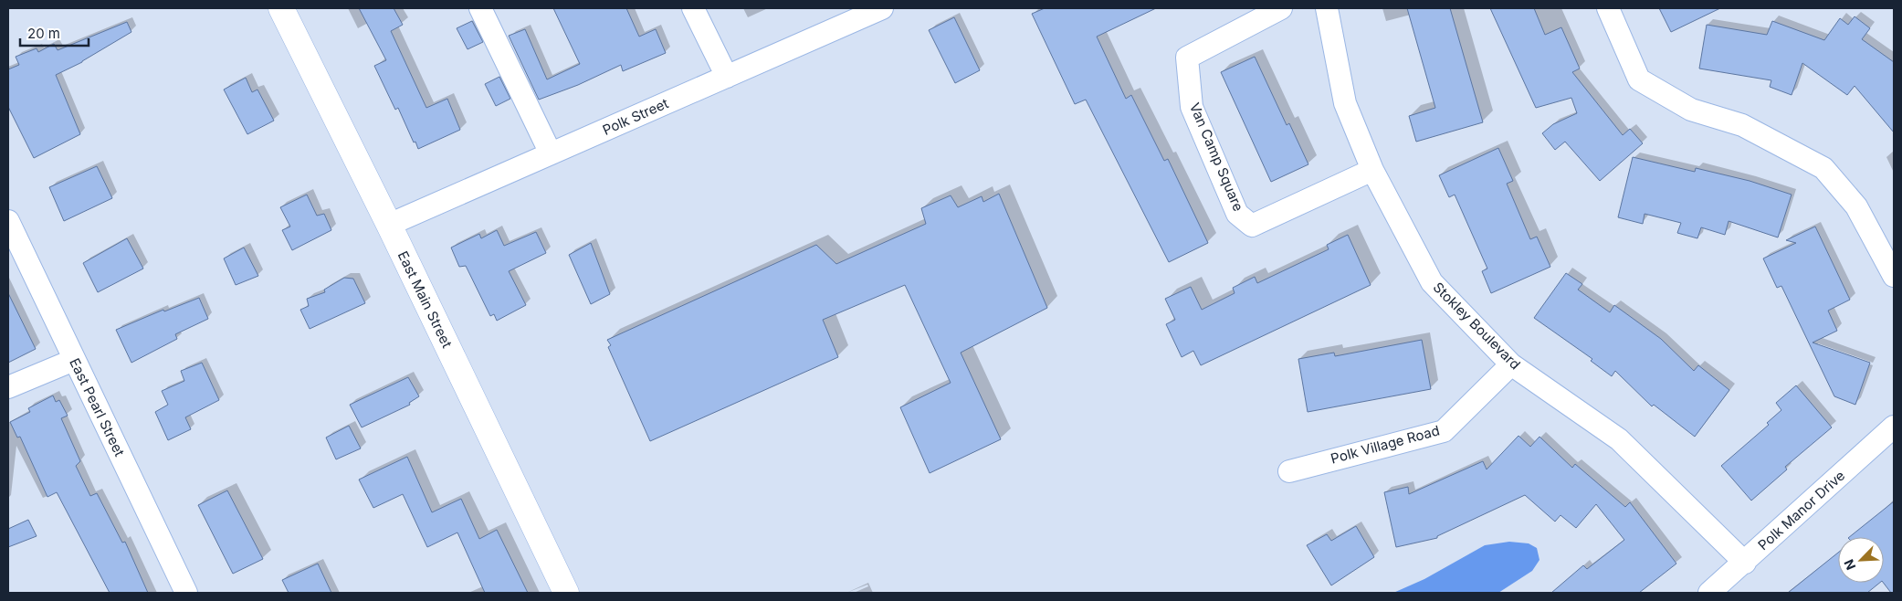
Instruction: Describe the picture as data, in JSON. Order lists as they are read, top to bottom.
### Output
{
  "streets": {
    "main road": ["East Main Street"],
    "street": [
      "Polk Street",
      "Van Camp Square",
      "Stokley Boulevard",
      "East Pearl Street",
      "Polk Village Road",
      "Polk Manor Drive"
    ]
  },
  "crossings": [
    ["Polk Street", "East Main Street"],
    ["Van Camp Square", "Stokley Boulevard"],
    ["Stokley Boulevard", "Polk Village Road"],
    ["Stokley Boulevard", "Polk Manor Drive"]
  ],
  "scale_bar": "20 m",
  "north": "bottom left"
}
